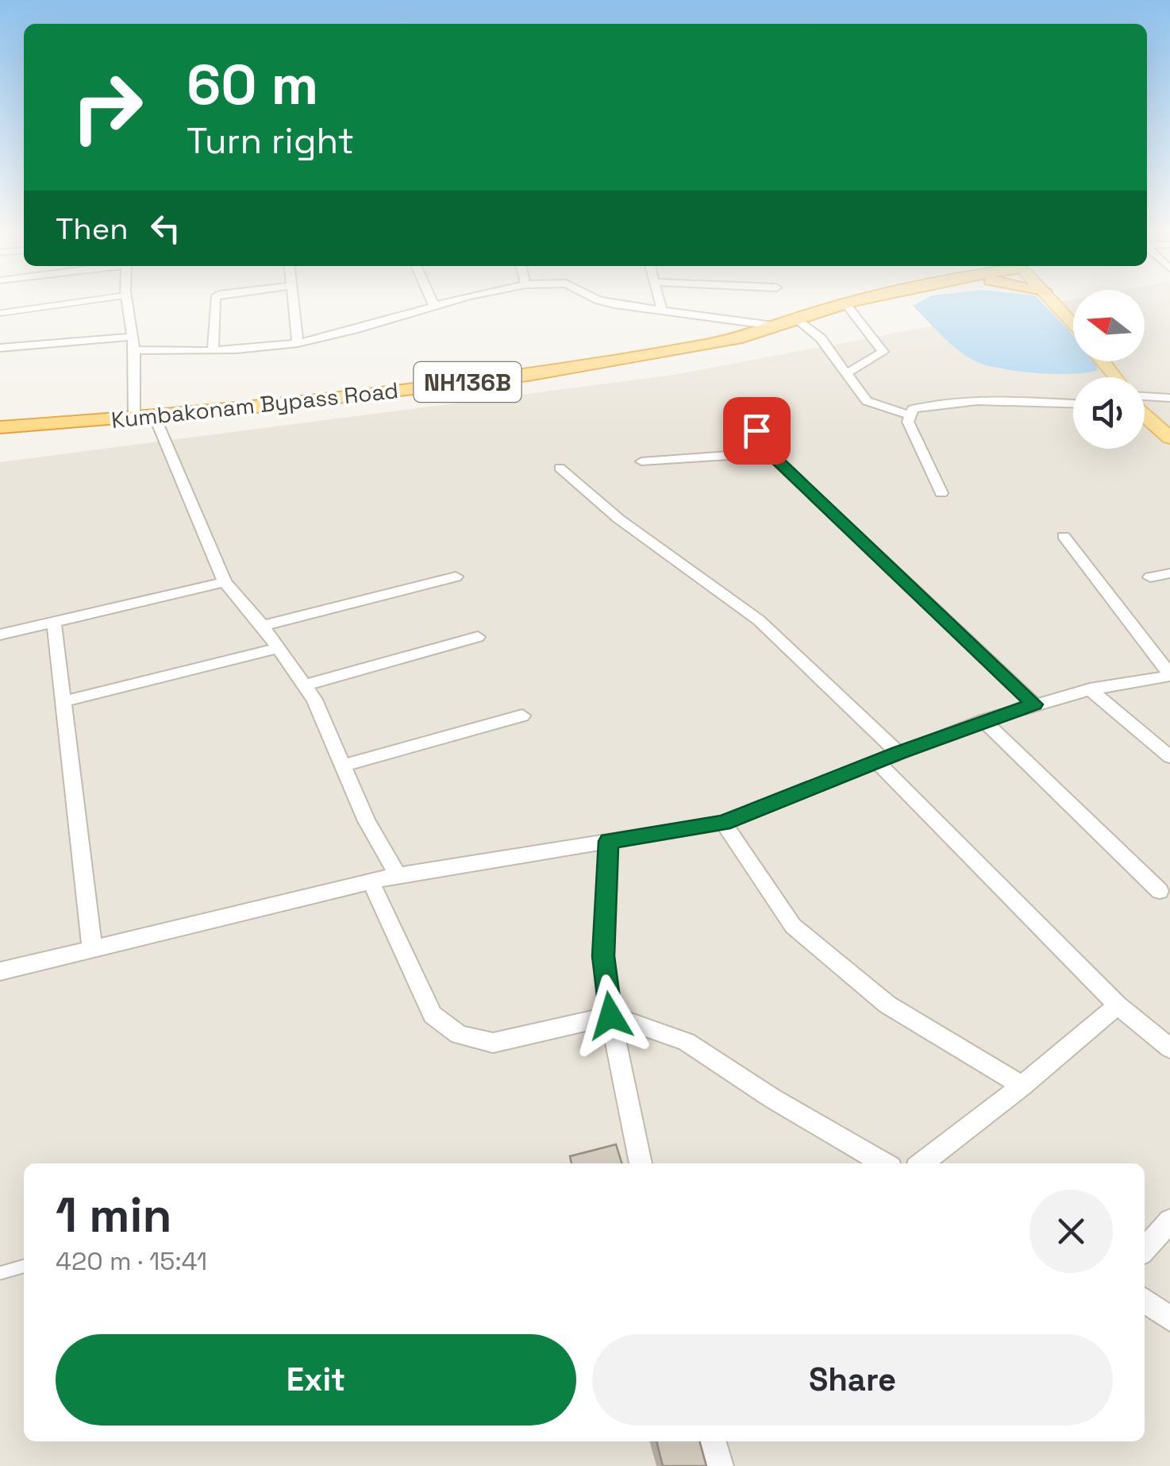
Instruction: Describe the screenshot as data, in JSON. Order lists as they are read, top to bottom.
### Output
{
  "streets": {
    "highway": ["NH136B", "Kumbakonam Bypass Road"]
  },
  "north": "left",
  "page": {
    "turn": ["60 m", "Turn right"],
    "then": "Then",
    "heading": ["1 min", "420 m · 15:41"],
    "buttons": ["Exit", "Share"]
  }
}
